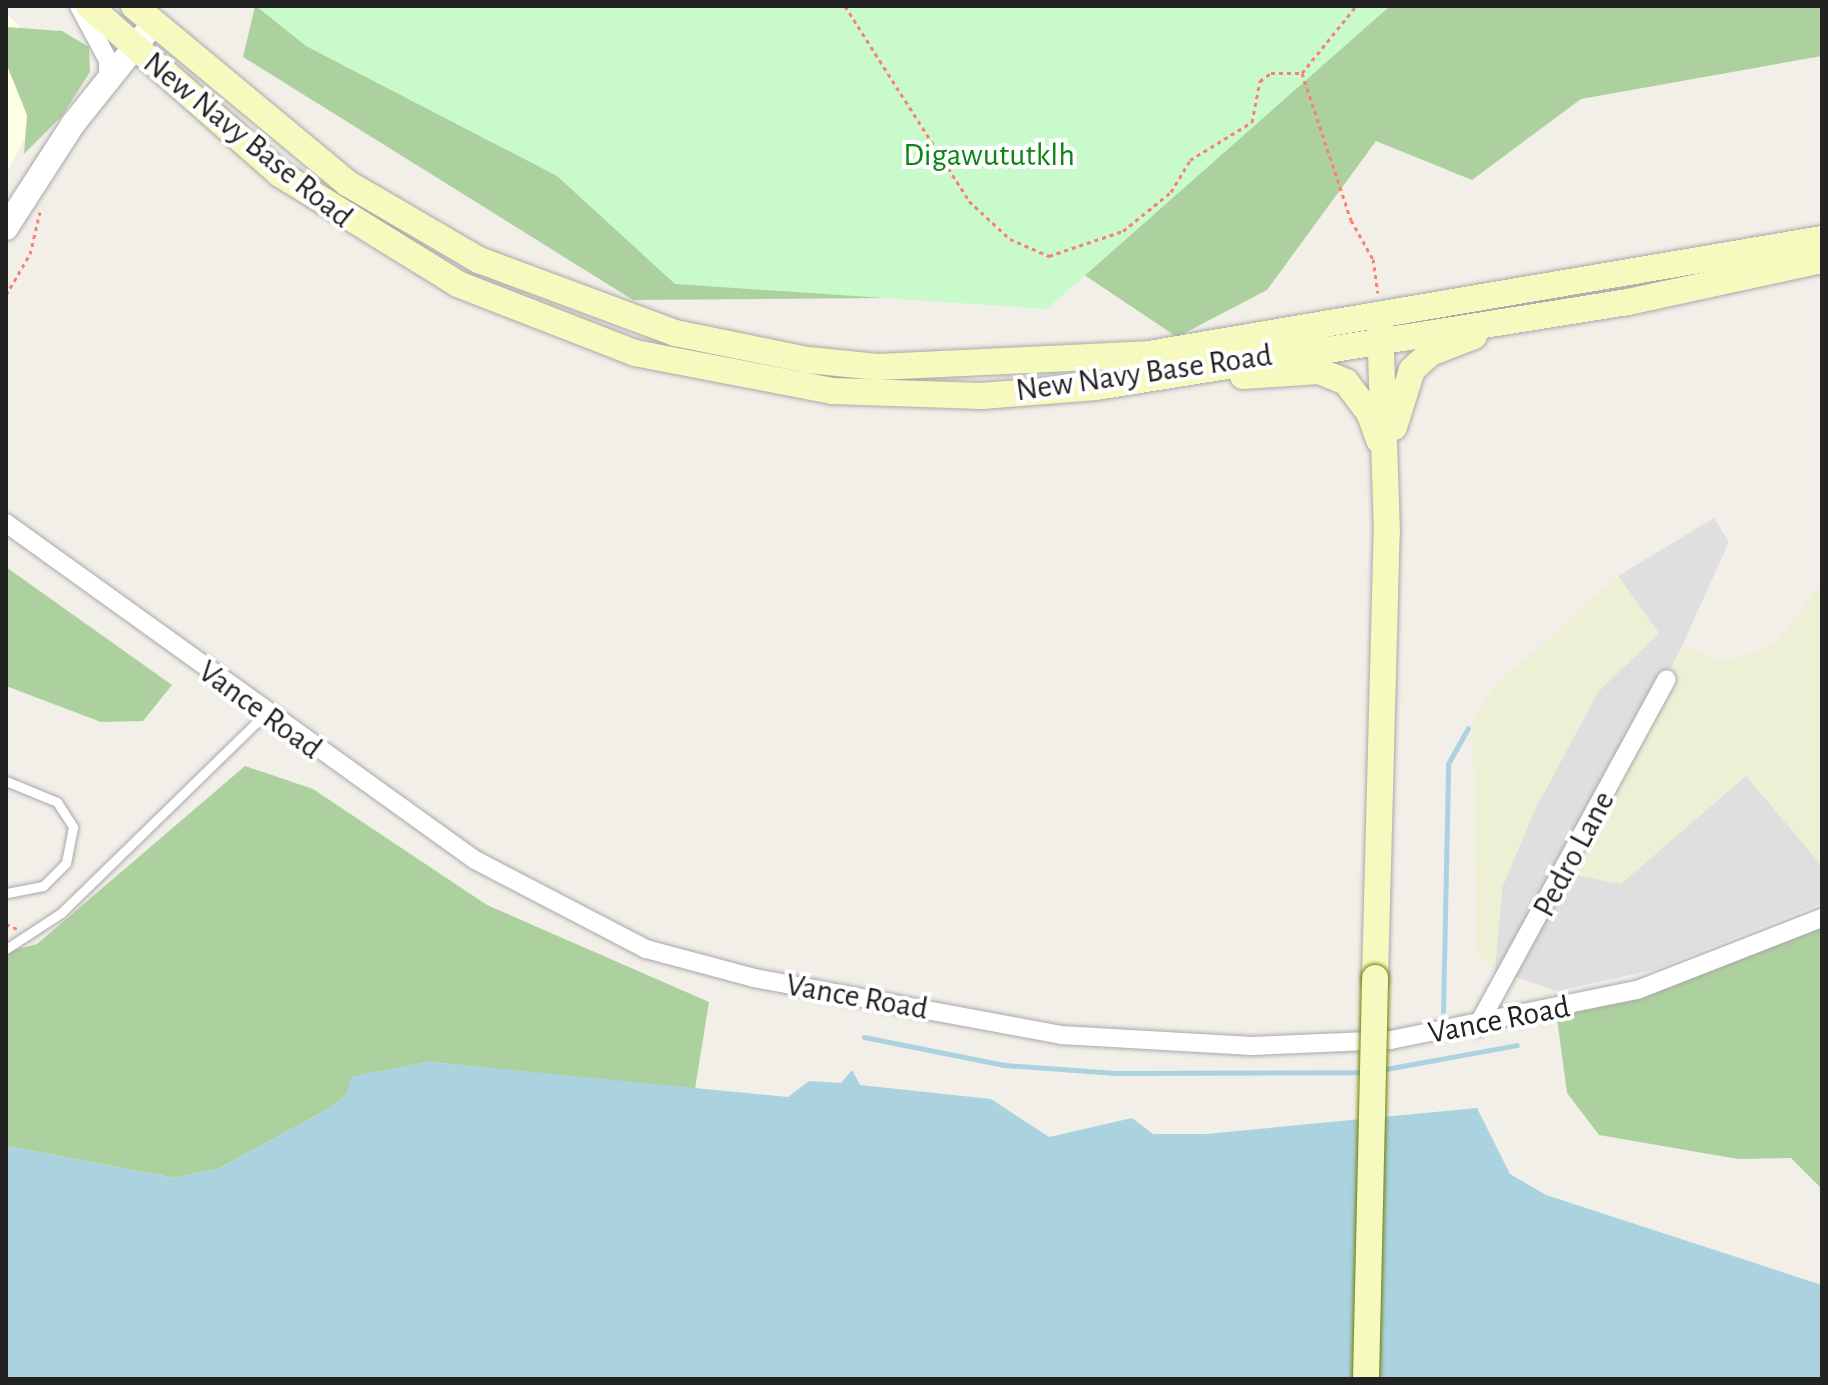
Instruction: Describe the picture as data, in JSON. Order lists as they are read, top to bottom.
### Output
{
  "streets": {
    "main road": ["New Navy Base Road"],
    "street": ["Vance Road", "Pedro Lane"]
  },
  "crossings": [
    ["Vance Road", "Pedro Lane"]
  ],
  "parks": ["Digawututklh"]
}
